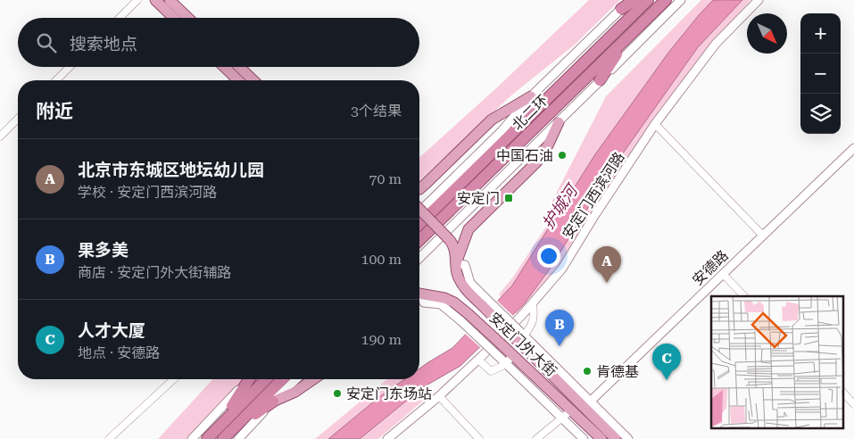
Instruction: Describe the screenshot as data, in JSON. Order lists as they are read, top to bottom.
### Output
{
  "streets": {
    "highway": ["北二环"],
    "main road": ["安定门外大街"],
    "street": ["安定门西滨河路", "安德路"]
  },
  "crossings": [
    ["安德路", "安定门外大街"]
  ],
  "water": ["护城河"],
  "places": {
    "other": ["中国石油", "肯德基", "安定门东场站"],
    "transit": ["安定门"]
  },
  "north": "bottom right",
  "page": {
    "map_buttons": ["+", "−"],
    "search": "搜索地点",
    "heading": ["附近", "3个结果"],
    "list": [
      {
        "mark": "A",
        "name": "北京市东城区地坛幼儿园",
        "note": "学校 · 安定门西滨河路",
        "value": "70 m"
      },
      {
        "mark": "B",
        "name": "果多美",
        "note": "商店 · 安定门外大街辅路",
        "value": "100 m"
      },
      {
        "mark": "C",
        "name": "人才大厦",
        "note": "地点 · 安德路",
        "value": "190 m"
      }
    ],
    "pins": ["A", "B", "C"]
  }
}
